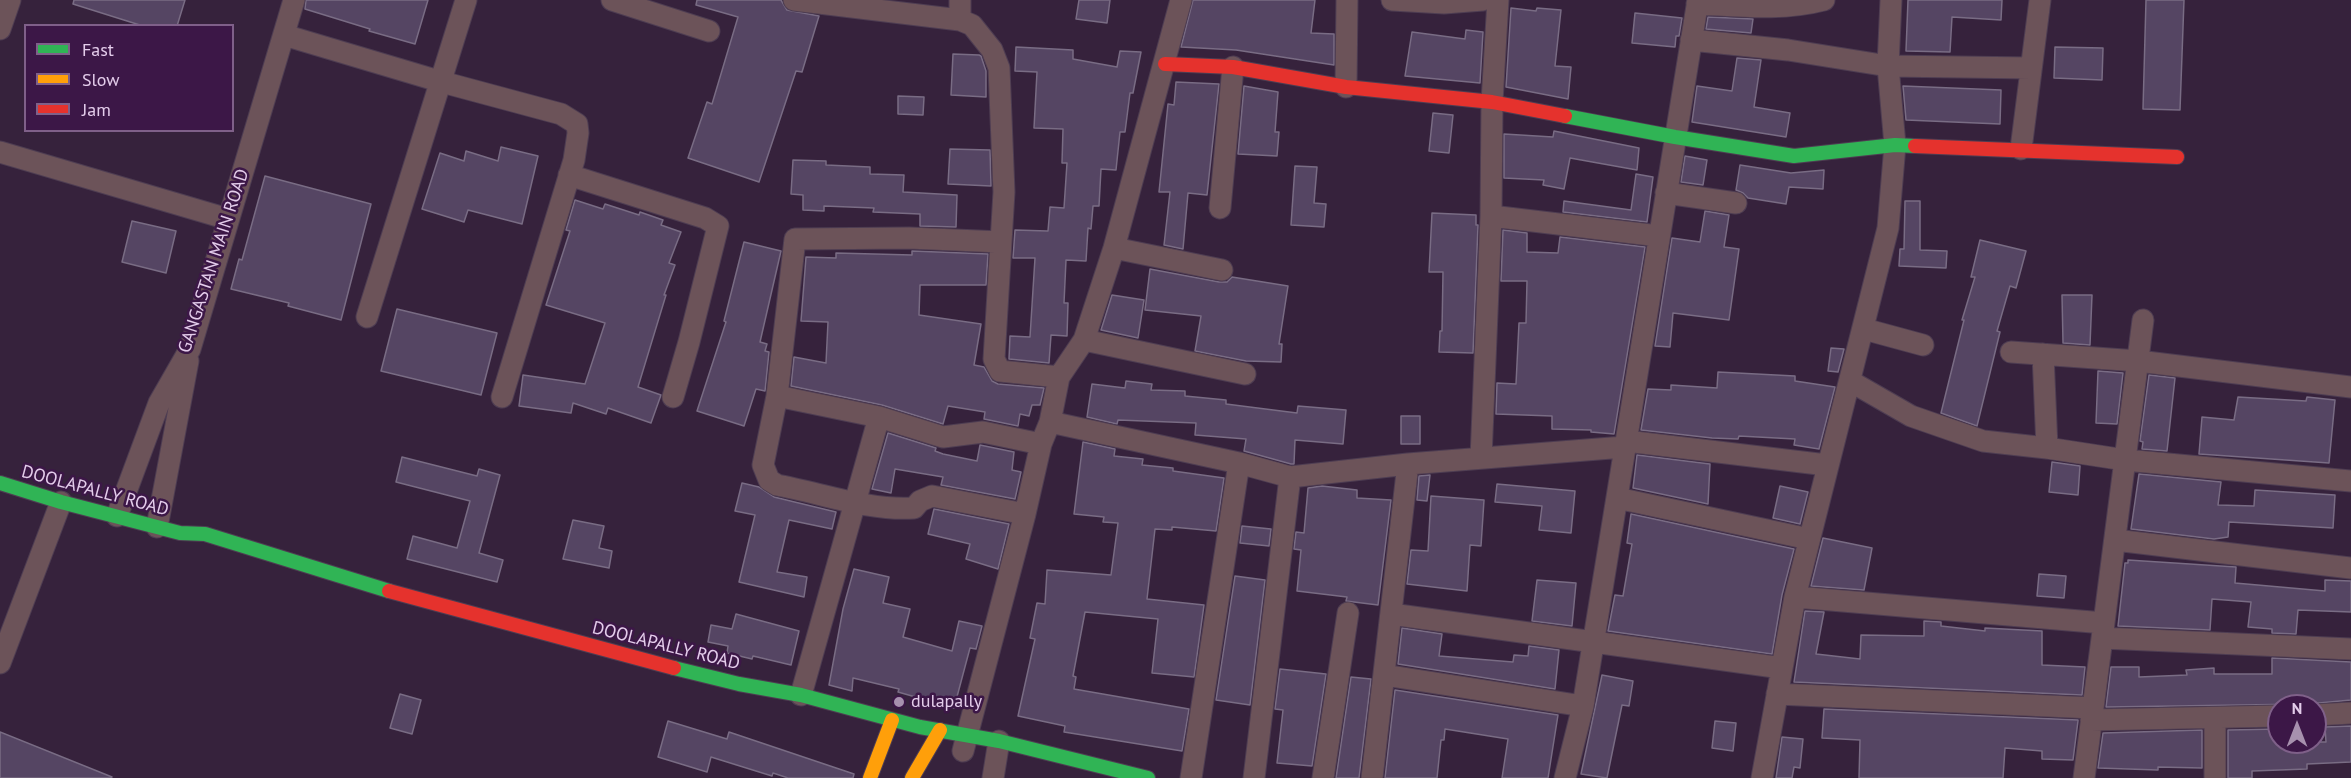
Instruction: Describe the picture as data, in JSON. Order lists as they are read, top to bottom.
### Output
{
  "streets": {
    "main road": ["DOOLAPALLY ROAD"],
    "street": ["GANGASTAN MAIN ROAD"]
  },
  "crossings": [
    ["GANGASTAN MAIN ROAD", "DOOLAPALLY ROAD"]
  ],
  "places": ["dulapally"],
  "legend": ["Fast", "Slow", "Jam"],
  "north": "top"
}
